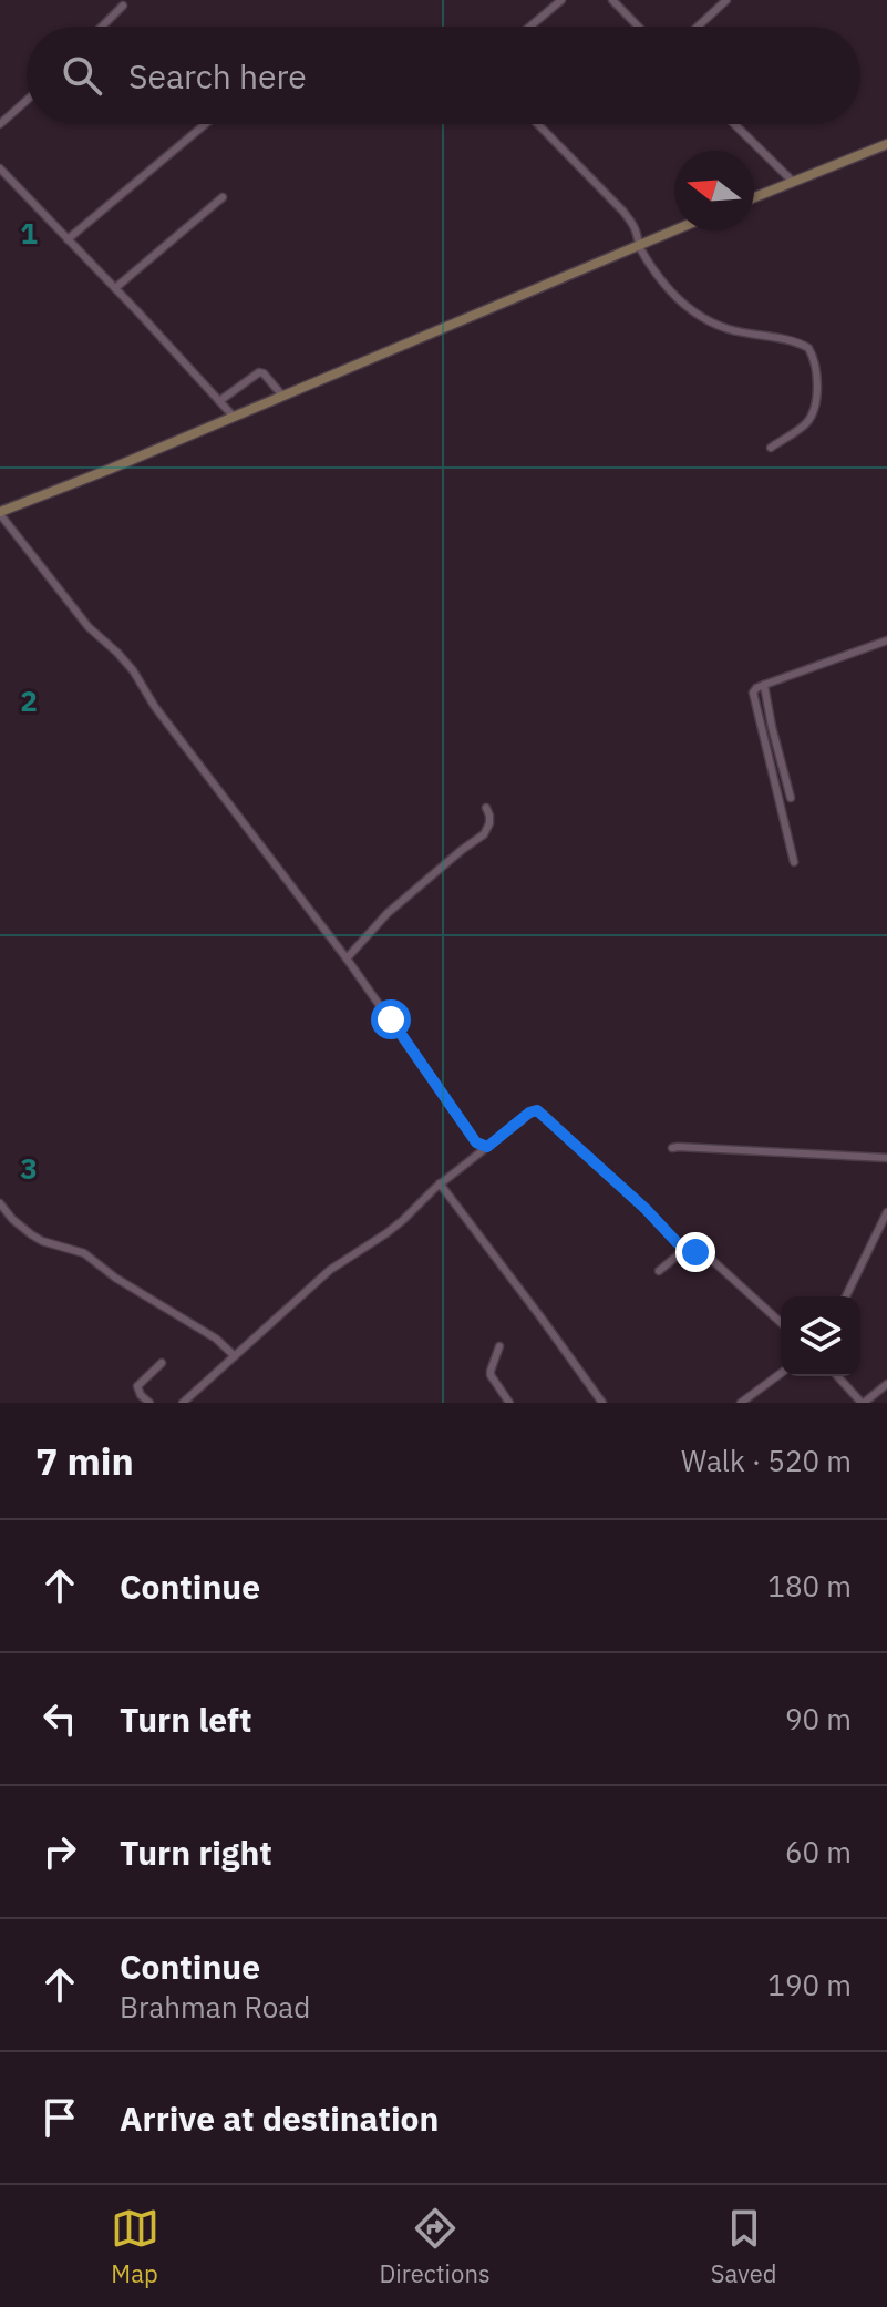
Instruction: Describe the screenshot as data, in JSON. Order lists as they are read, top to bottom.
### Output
{
  "north": "left",
  "page": {
    "search": "Search here",
    "heading": ["7 min", "Walk · 520 m"],
    "list": [
      ["Continue", "180 m"],
      ["Turn left", "90 m"],
      ["Turn right", "60 m"],
      ["Continue", "Brahman Road", "190 m"],
      "Arrive at destination"
    ],
    "nav": ["Map", "Directions", "Saved"]
  },
  "grid": {
    "rows": ["1", "2", "3"]
  }
}
